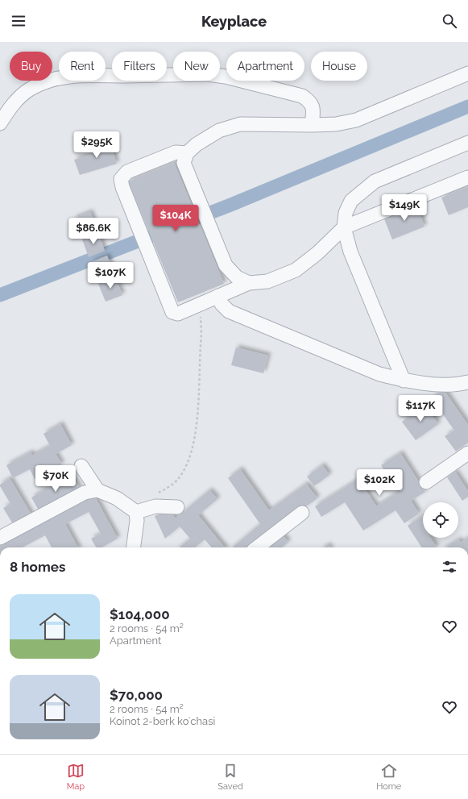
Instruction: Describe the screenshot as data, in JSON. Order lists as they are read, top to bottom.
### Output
{
  "page": {
    "header": "Keyplace",
    "chip": [
      "Buy",
      "Rent",
      "Filters",
      "New",
      "Apartment",
      "House"
    ],
    "price": [
      "$295K",
      "$149K",
      "$104K",
      "$86.6K",
      "$107K",
      "$117K",
      "$70K",
      "$102K"
    ],
    "heading": "8 homes",
    "list": [
      {
        "name": "$104,000",
        "note": "2 rooms · 54 m² · Apartment"
      },
      {
        "name": "$70,000",
        "note": "2 rooms · 54 m² · Koinot 2-berk koʻchasi"
      }
    ],
    "tabs": ["Map", "Saved", "Home"]
  }
}
